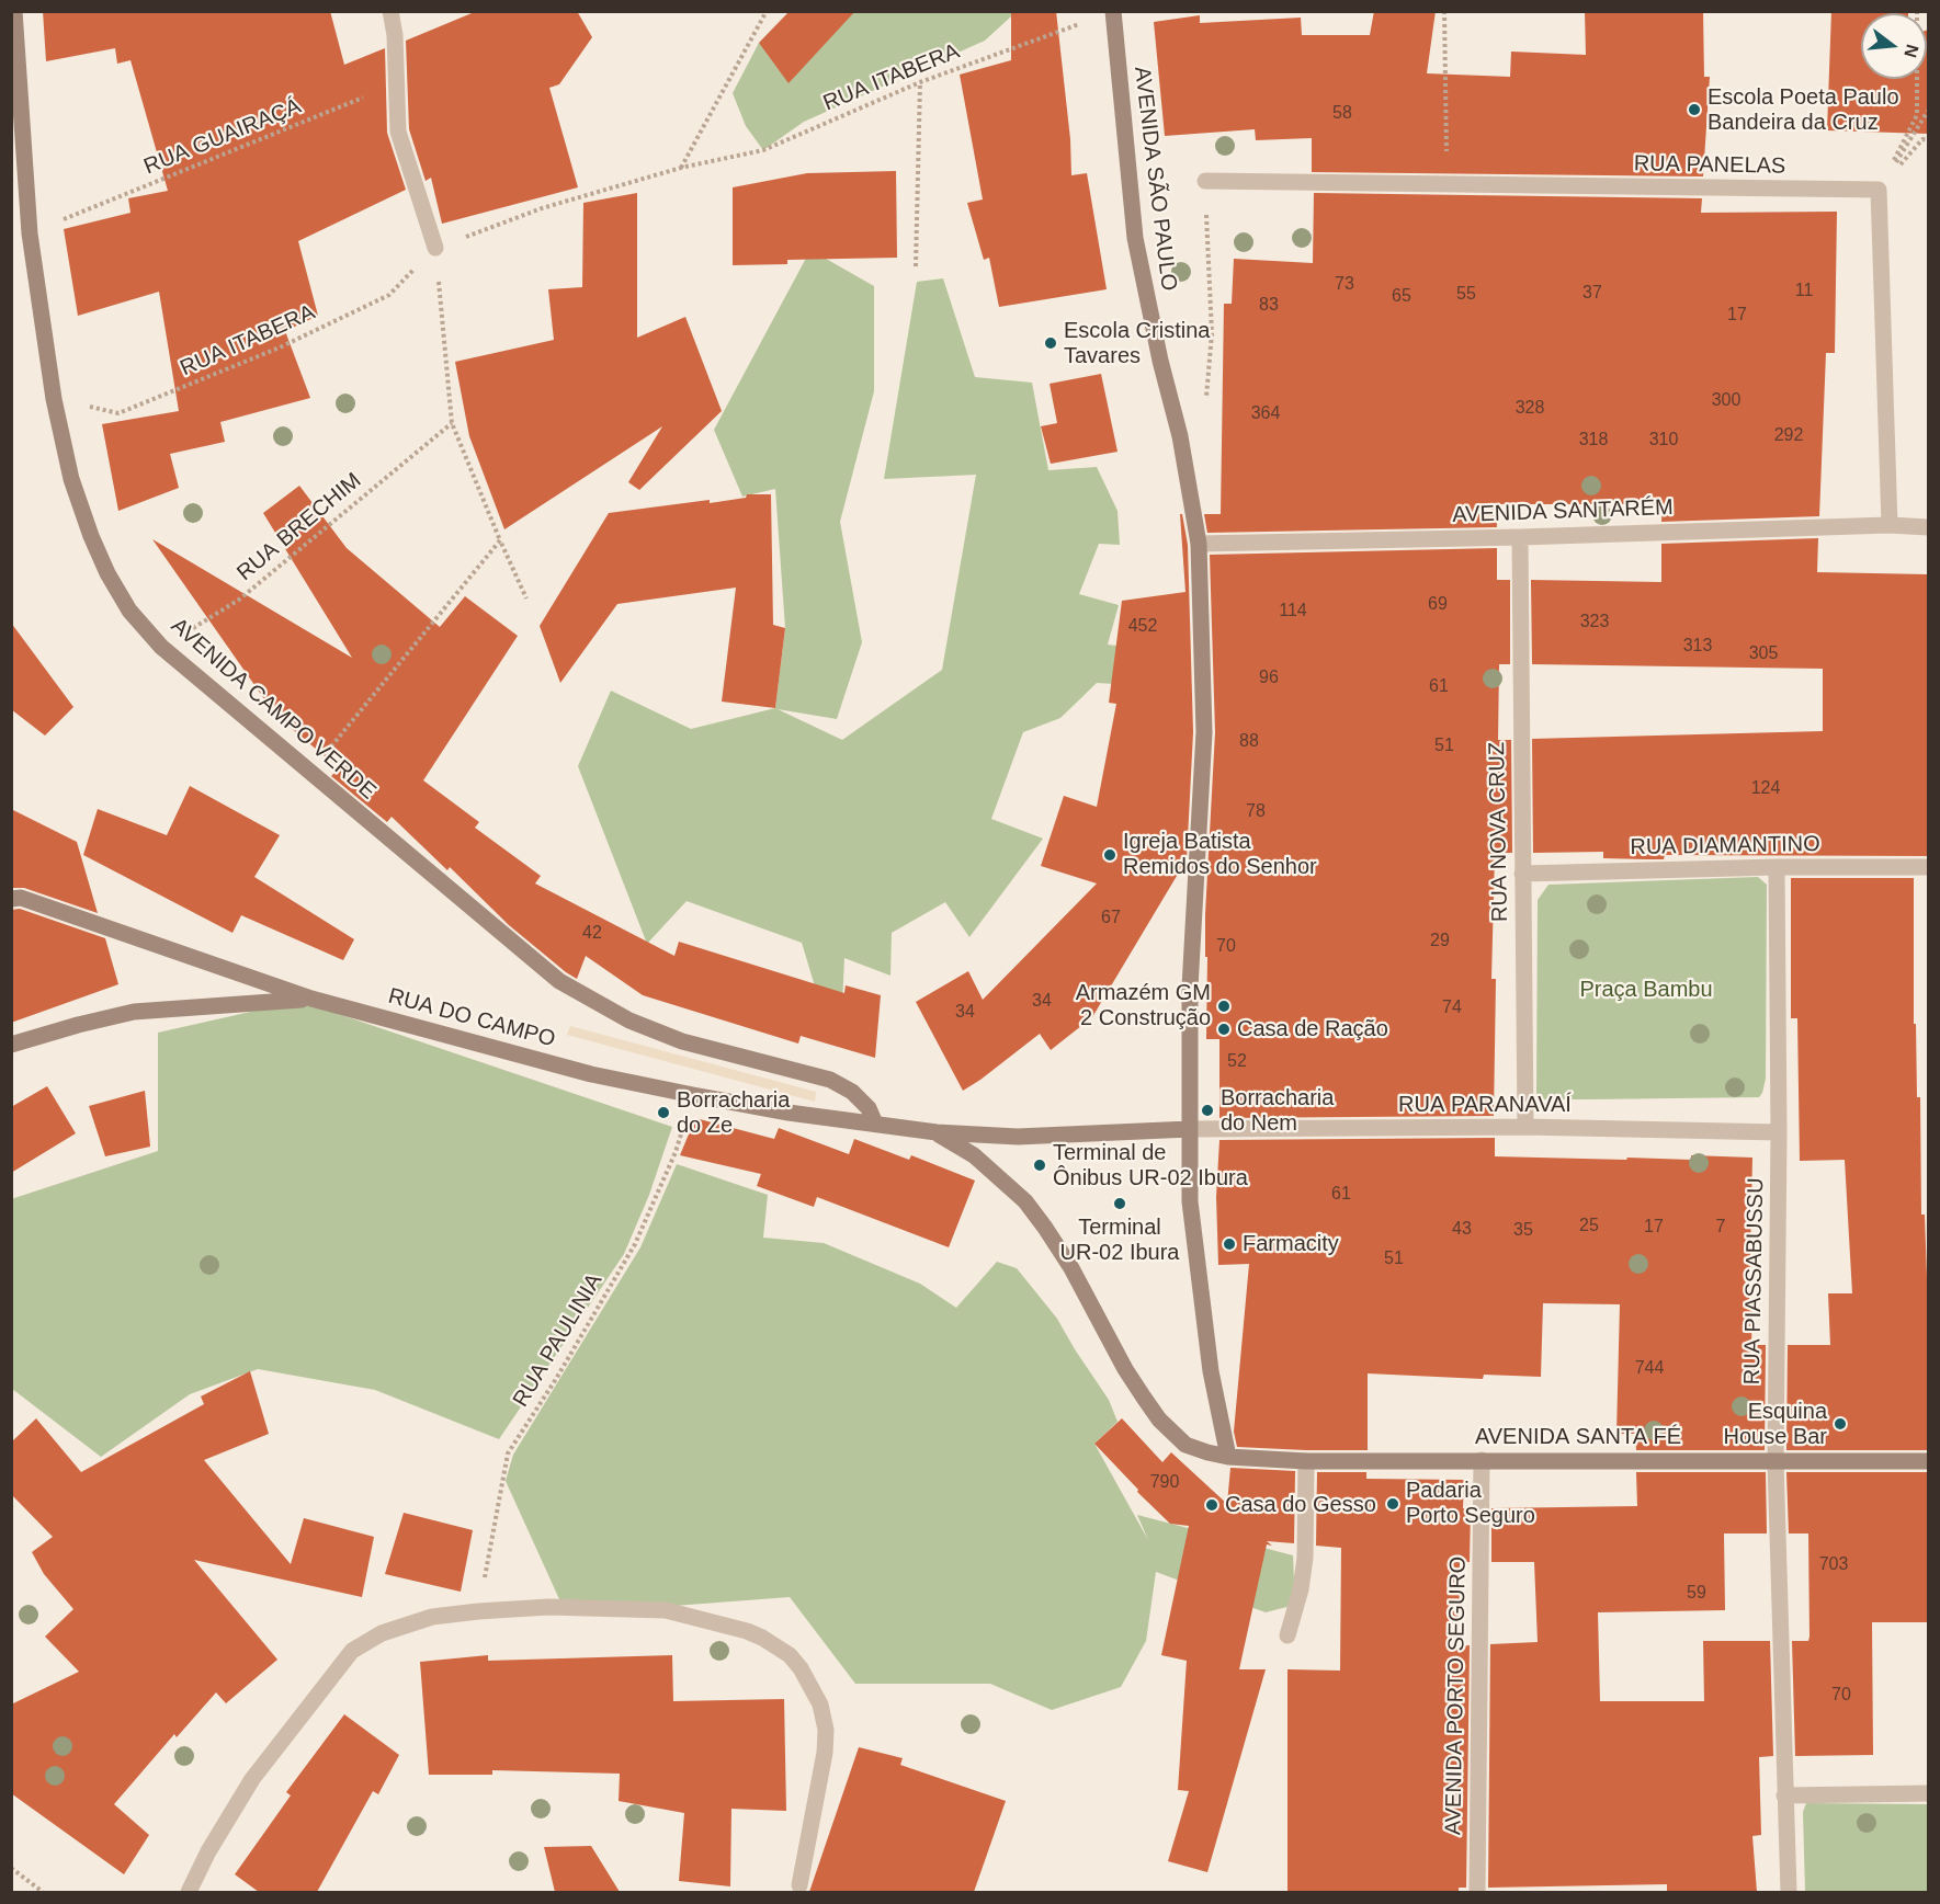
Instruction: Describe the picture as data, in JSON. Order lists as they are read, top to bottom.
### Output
{
  "streets": {
    "main road": [
      "AVENIDA SÃO PAULO",
      "AVENIDA CAMPO VERDE",
      "RUA DO CAMPO",
      "AVENIDA SANTA FÉ"
    ],
    "street": [
      "RUA PANELAS",
      "AVENIDA SANTARÉM",
      "RUA NOVA CRUZ",
      "RUA DIAMANTINO",
      "RUA PARANAVAÍ",
      "RUA PIASSABUSSU",
      "AVENIDA PORTO SEGURO"
    ],
    "path": [
      "RUA ITABERA",
      "RUA GUAIRAÇÁ",
      "RUA BRECHIM",
      "RUA PAULINIA"
    ]
  },
  "crossings": [
    ["RUA ITABERA", "AVENIDA SÃO PAULO"],
    ["RUA ITABERA", "AVENIDA CAMPO VERDE"],
    ["RUA GUAIRAÇÁ", "AVENIDA CAMPO VERDE"],
    ["AVENIDA SÃO PAULO", "AVENIDA SANTARÉM"],
    ["AVENIDA SÃO PAULO", "RUA DO CAMPO"],
    ["AVENIDA SÃO PAULO", "RUA PARANAVAÍ"],
    ["AVENIDA SÃO PAULO", "AVENIDA SANTA FÉ"],
    ["AVENIDA SANTARÉM", "RUA NOVA CRUZ"],
    ["RUA BRECHIM", "AVENIDA CAMPO VERDE"],
    ["AVENIDA CAMPO VERDE", "RUA DO CAMPO"],
    ["RUA NOVA CRUZ", "RUA DIAMANTINO"],
    ["RUA NOVA CRUZ", "RUA PARANAVAÍ"],
    ["RUA DIAMANTINO", "RUA PIASSABUSSU"],
    ["RUA DO CAMPO", "RUA PARANAVAÍ"],
    ["RUA DO CAMPO", "RUA PAULINIA"],
    ["RUA DO CAMPO", "AVENIDA SANTA FÉ"],
    ["RUA PARANAVAÍ", "RUA PIASSABUSSU"],
    ["RUA PIASSABUSSU", "AVENIDA SANTA FÉ"],
    ["AVENIDA SANTA FÉ", "AVENIDA PORTO SEGURO"]
  ],
  "parks": ["Praça Bambu"],
  "places": [
    "Escola Poeta Paulo Bandeira da Cruz",
    "Escola Cristina Tavares",
    "Igreja Batista Remidos do Senhor",
    "Armazém GM 2 Construção",
    "Casa de Ração",
    "Borracharia do Nem",
    "Borracharia do Ze",
    "Terminal de Ônibus UR-02 Ibura",
    "Terminal UR-02 Ibura",
    "Farmacity",
    "Esquina House Bar",
    "Padaria Porto Seguro",
    "Casa do Gesso"
  ],
  "house_numbers": [
    "58",
    "73",
    "11",
    "37",
    "55",
    "65",
    "83",
    "17",
    "300",
    "328",
    "364",
    "292",
    "318",
    "310",
    "69",
    "114",
    "323",
    "452",
    "313",
    "305",
    "96",
    "61",
    "88",
    "51",
    "124",
    "78",
    "67",
    "42",
    "29",
    "70",
    "34",
    "74",
    "34",
    "52",
    "61",
    "25",
    "17",
    "7",
    "43",
    "35",
    "51",
    "744",
    "790",
    "703",
    "59",
    "70"
  ],
  "north": "right"
}
